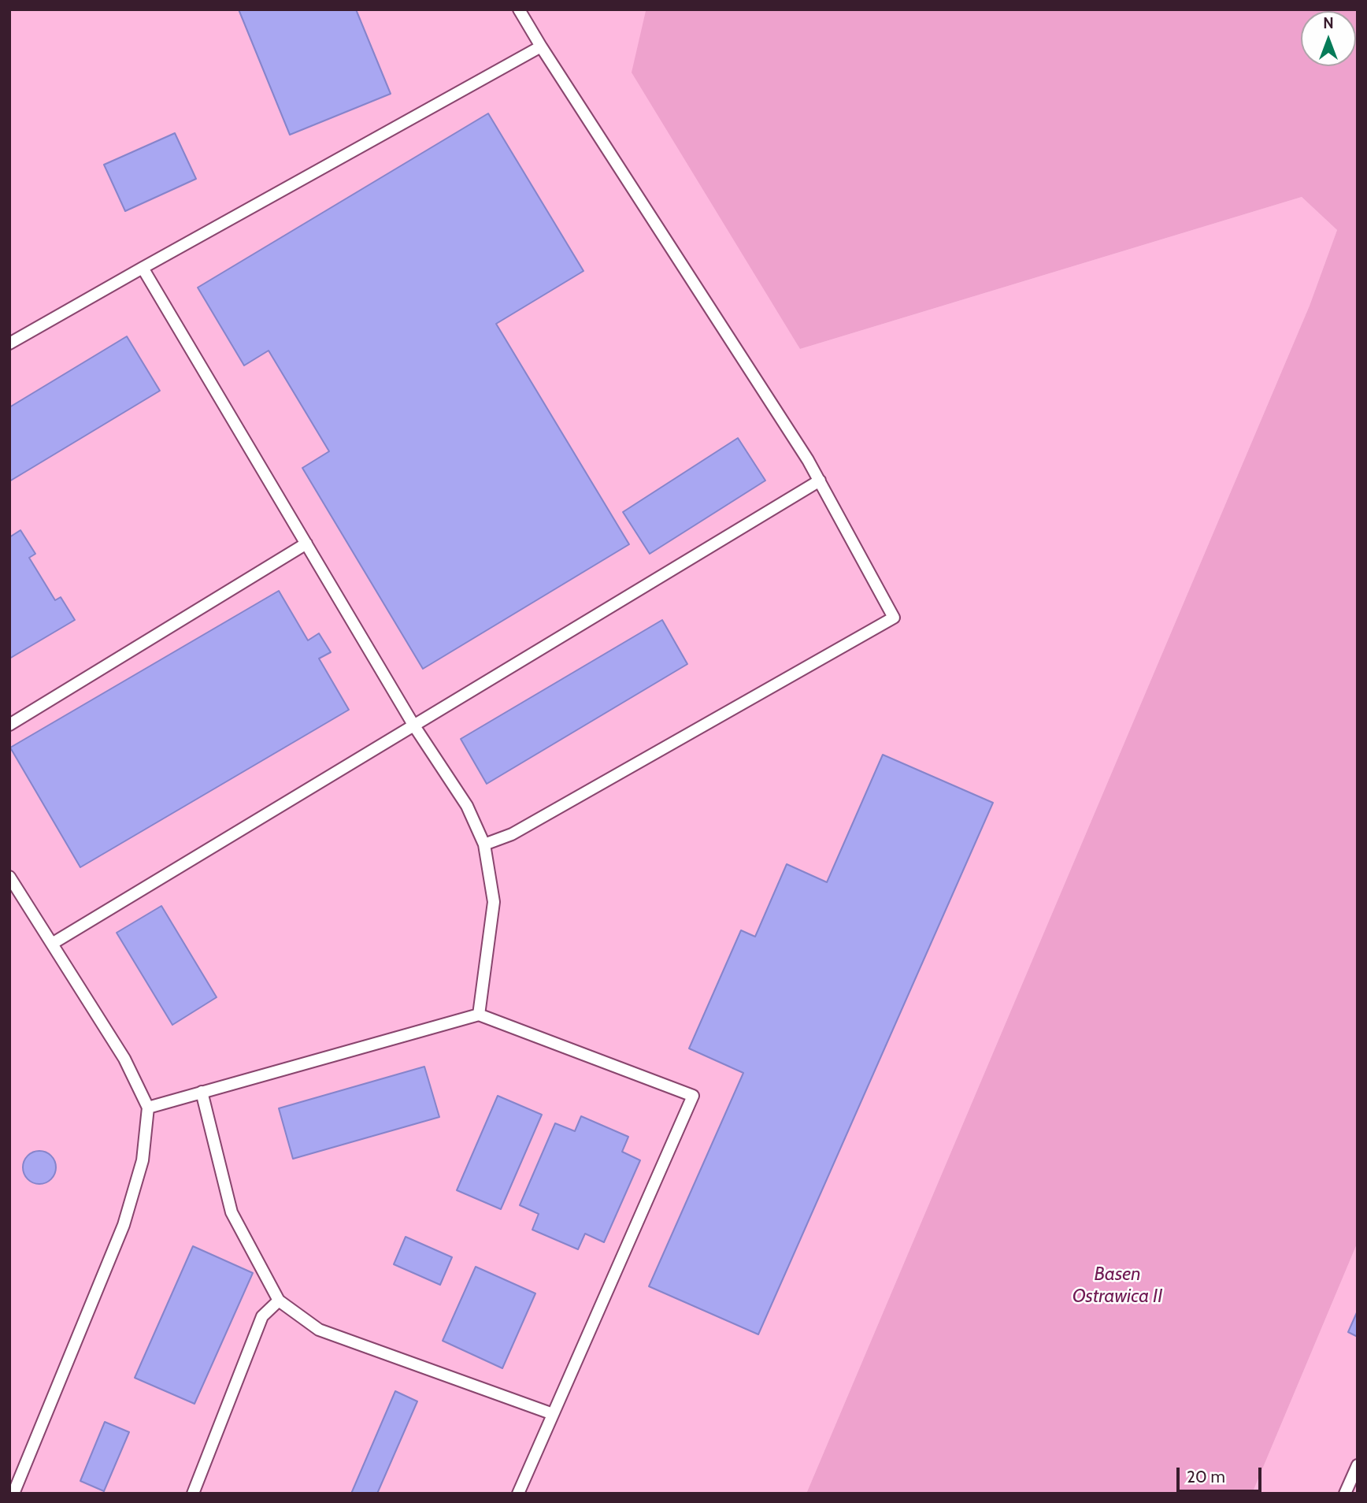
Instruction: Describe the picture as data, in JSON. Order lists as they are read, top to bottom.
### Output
{
  "water": ["Basen Ostrawica II"],
  "scale_bar": "20 m",
  "north": "top"
}
